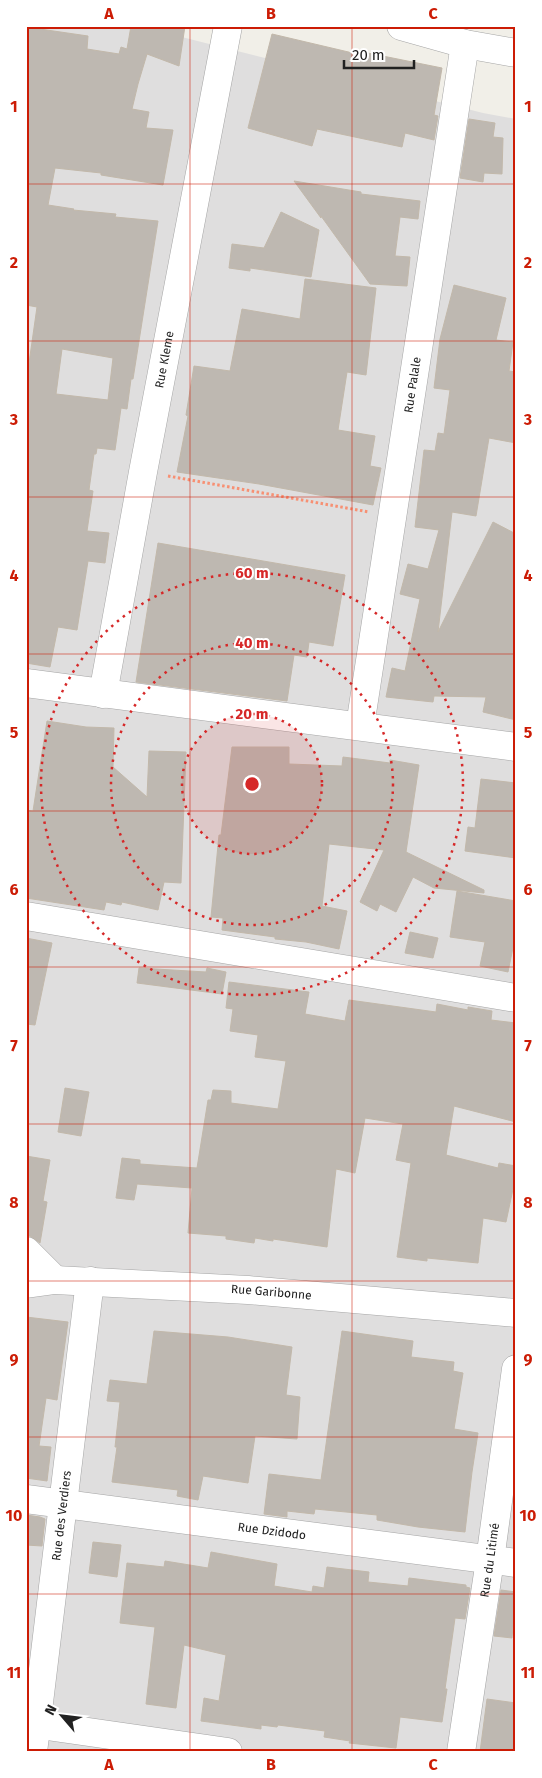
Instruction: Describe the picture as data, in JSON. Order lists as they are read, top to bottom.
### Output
{
  "streets": {
    "street": [
      "Rue Kleme",
      "Rue Palale",
      "Rue Garibonne",
      "Rue des Verdiers",
      "Rue Dzidodo",
      "Rue du Litimé"
    ]
  },
  "crossings": [
    ["Rue Garibonne", "Rue des Verdiers"],
    ["Rue des Verdiers", "Rue Dzidodo"],
    ["Rue Dzidodo", "Rue du Litimé"]
  ],
  "scale_bar": "20 m",
  "north": "top left",
  "grid": {
    "columns": ["A", "B", "C"],
    "rows": [
      "1",
      "2",
      "3",
      "4",
      "5",
      "6",
      "7",
      "8",
      "9",
      "10",
      "11"
    ]
  },
  "rings": ["60 m", "40 m", "20 m"]
}
